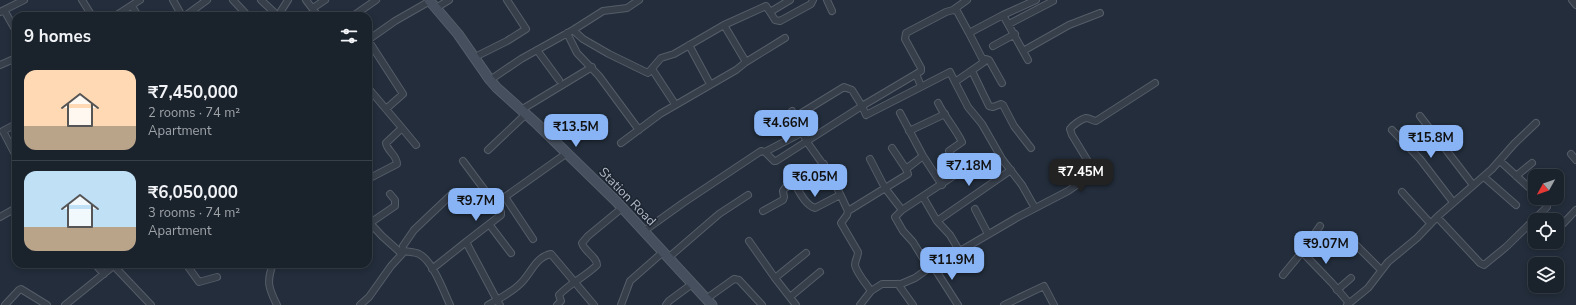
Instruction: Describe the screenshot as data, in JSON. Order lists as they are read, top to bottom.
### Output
{
  "streets": {
    "main road": ["Station Road"]
  },
  "north": "bottom left",
  "page": {
    "heading": "9 homes",
    "list": [
      {
        "name": "₹7,450,000",
        "note": "2 rooms · 74 m² · Apartment"
      },
      {
        "name": "₹6,050,000",
        "note": "3 rooms · 74 m² · Apartment"
      }
    ],
    "price": [
      "₹4.66M",
      "₹13.5M",
      "₹15.8M",
      "₹7.18M",
      "₹7.45M",
      "₹6.05M",
      "₹9.7M",
      "₹9.07M",
      "₹11.9M"
    ]
  }
}
